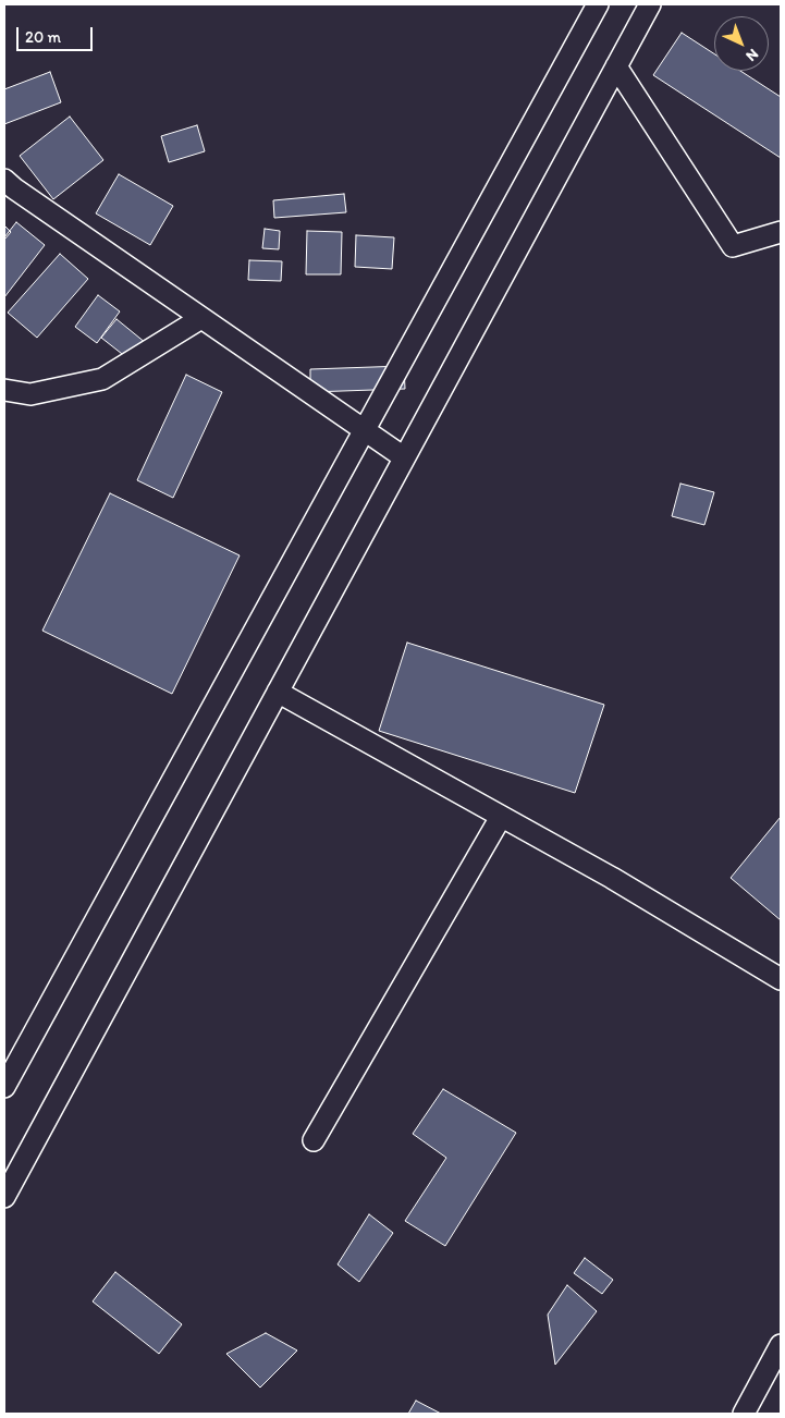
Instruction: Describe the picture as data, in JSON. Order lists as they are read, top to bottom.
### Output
{
  "scale_bar": "20 m",
  "north": "bottom right"
}
